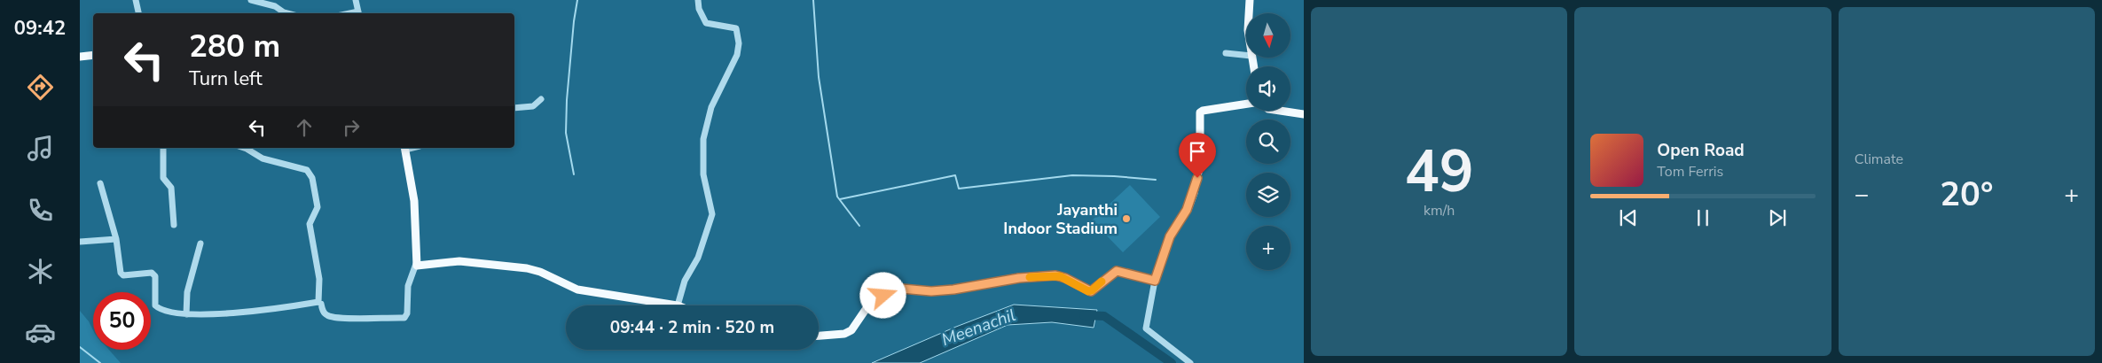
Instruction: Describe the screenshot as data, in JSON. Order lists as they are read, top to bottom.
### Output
{
  "water": ["Meenachil"],
  "places": ["Jayanthi Indoor Stadium"],
  "north": "bottom",
  "page": {
    "tabs": "09:42",
    "tile": [
      ["49", "km/h"],
      "Climate"
    ],
    "map_buttons": "+",
    "turn": ["280 m", "Turn left"],
    "song": ["Open Road", "Tom Ferris"],
    "heat": ["−", "20°", "+"],
    "limit": "50",
    "trip": "09:44 · 2 min · 520 m"
  }
}
